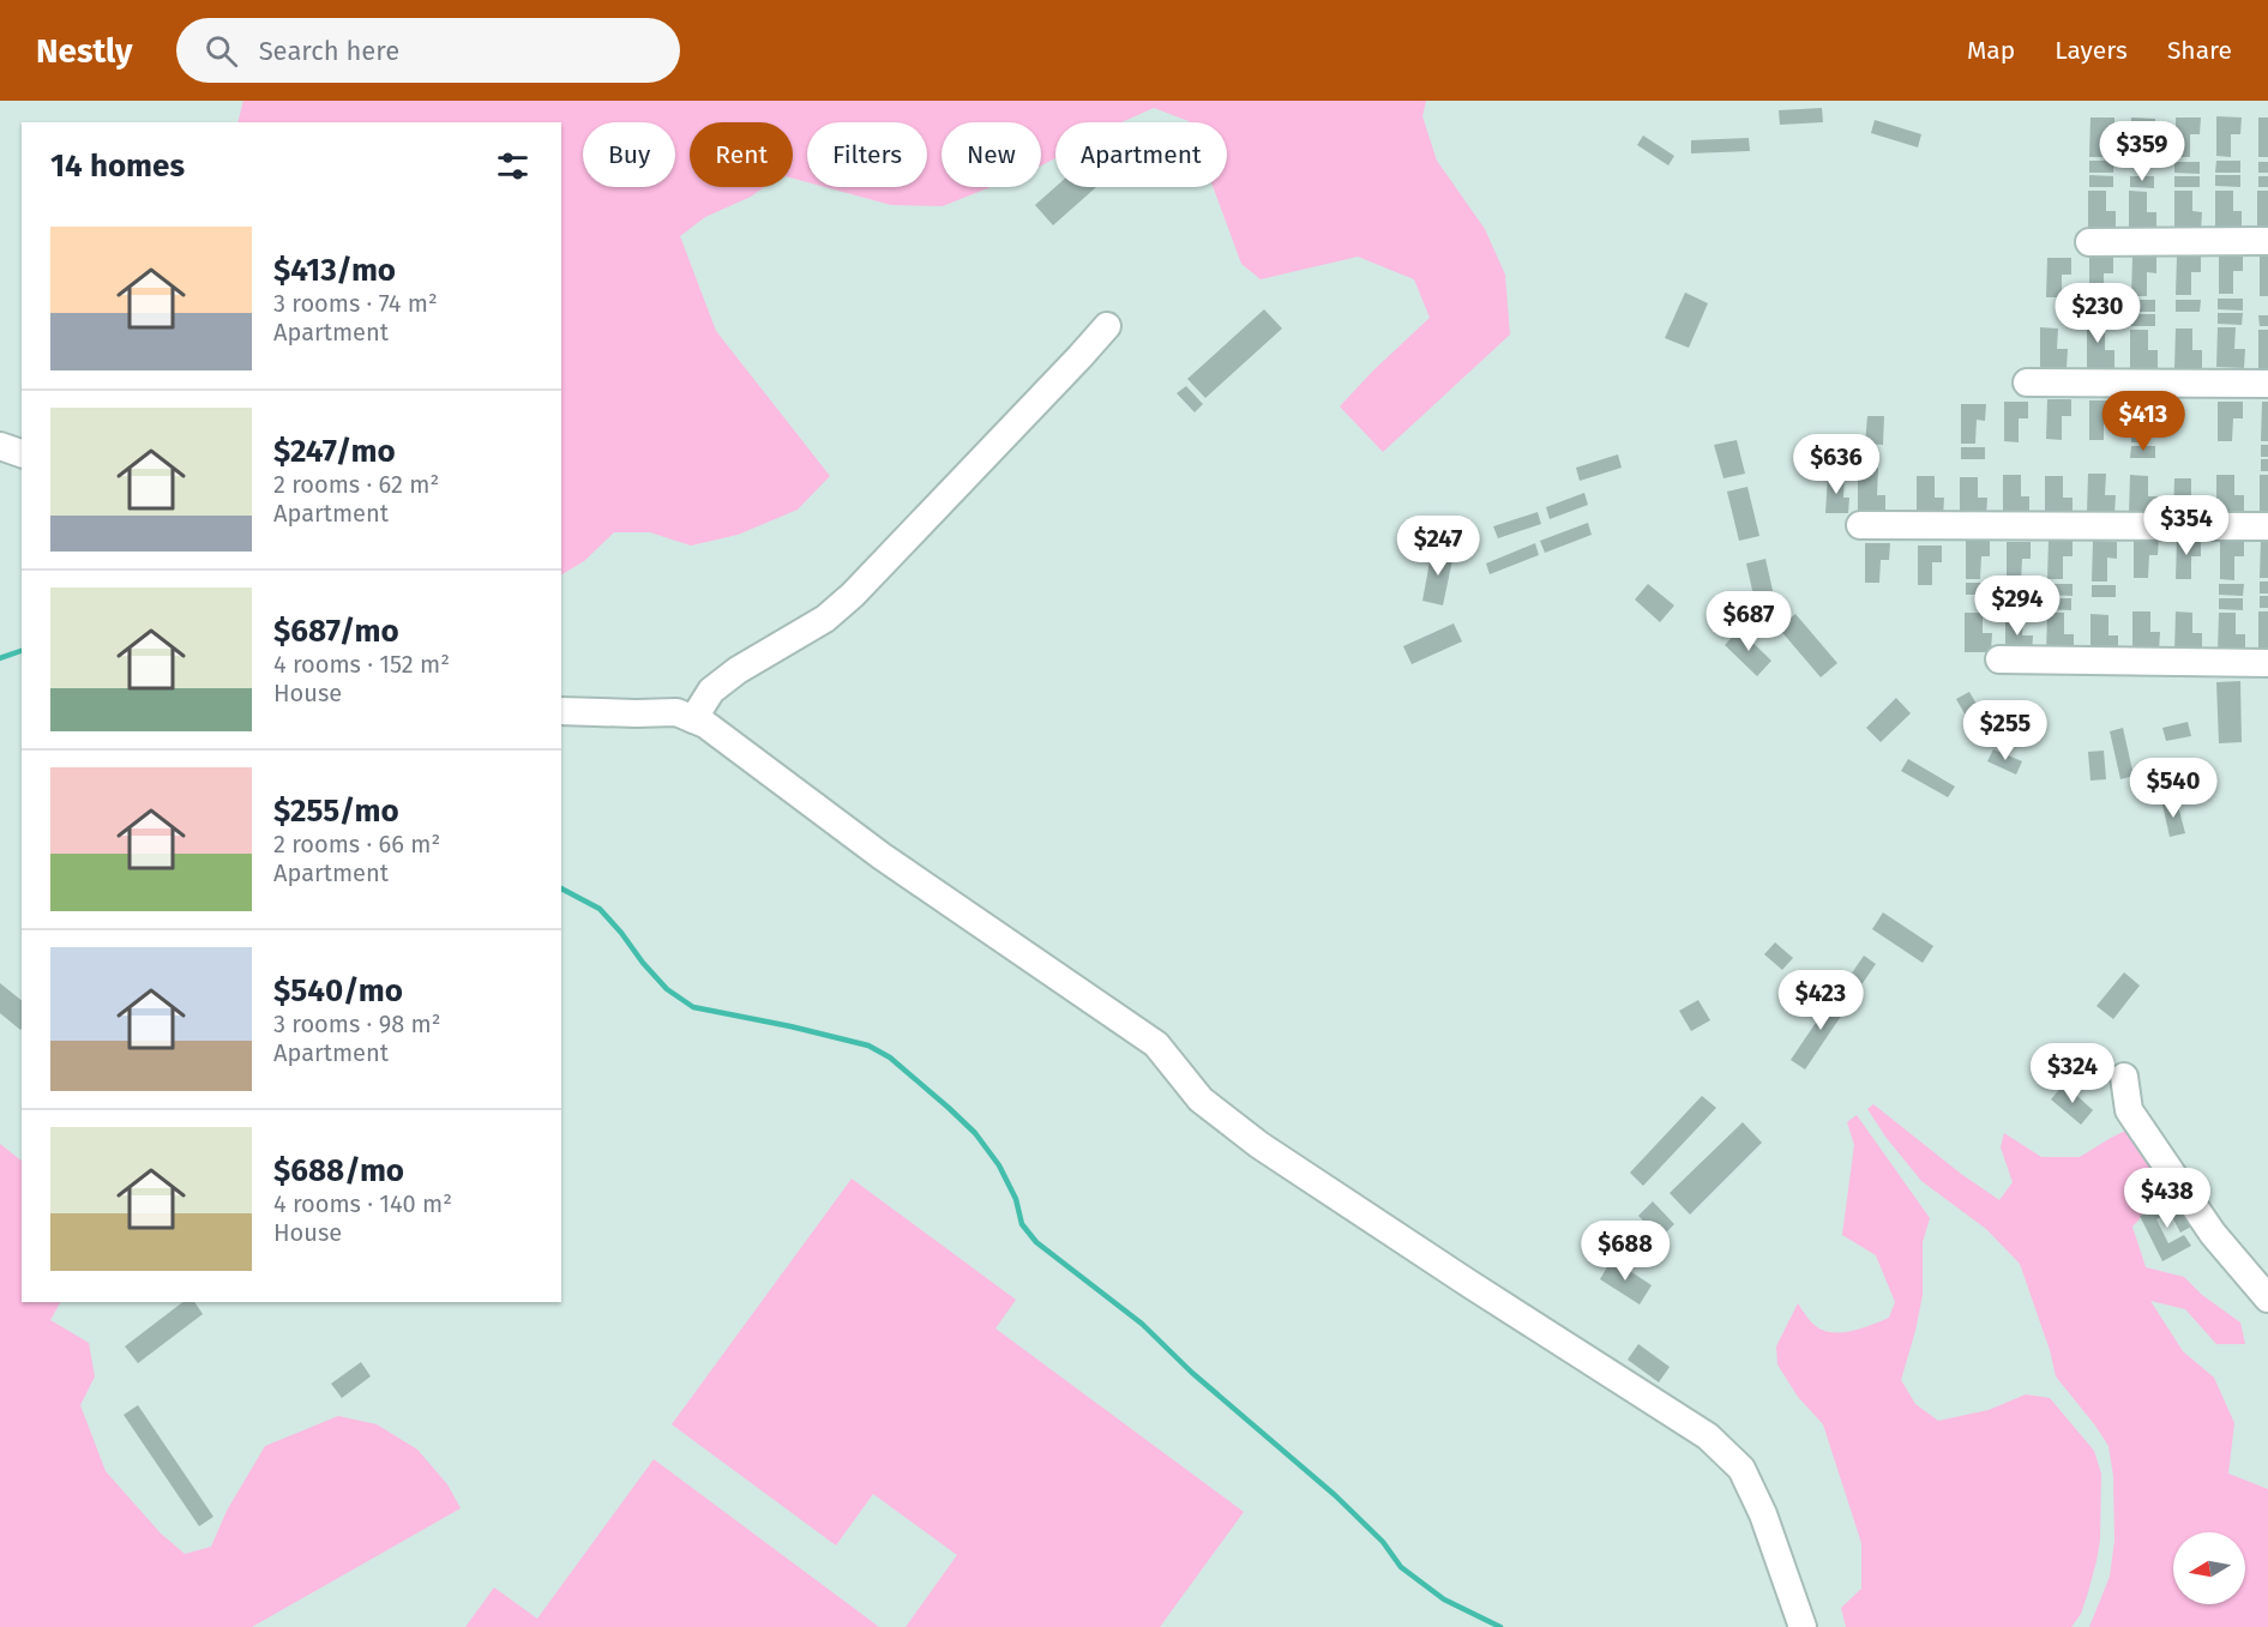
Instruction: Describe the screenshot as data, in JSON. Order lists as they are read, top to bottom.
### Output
{
  "north": "left",
  "page": {
    "header": "Nestly",
    "search": "Search here",
    "nav": ["Map", "Layers", "Share"],
    "price": [
      "$359",
      "$230",
      "$413",
      "$636",
      "$354",
      "$247",
      "$294",
      "$687",
      "$255",
      "$540",
      "$423",
      "$324",
      "$438",
      "$688"
    ],
    "chip": [
      "Buy",
      "Rent",
      "Filters",
      "New",
      "Apartment"
    ],
    "heading": "14 homes",
    "list": [
      {
        "name": "$413/mo",
        "note": "3 rooms · 74 m² · Apartment"
      },
      {
        "name": "$247/mo",
        "note": "2 rooms · 62 m² · Apartment"
      },
      {
        "name": "$687/mo",
        "note": "4 rooms · 152 m² · House"
      },
      {
        "name": "$255/mo",
        "note": "2 rooms · 66 m² · Apartment"
      },
      {
        "name": "$540/mo",
        "note": "3 rooms · 98 m² · Apartment"
      },
      {
        "name": "$688/mo",
        "note": "4 rooms · 140 m² · House"
      }
    ]
  }
}
